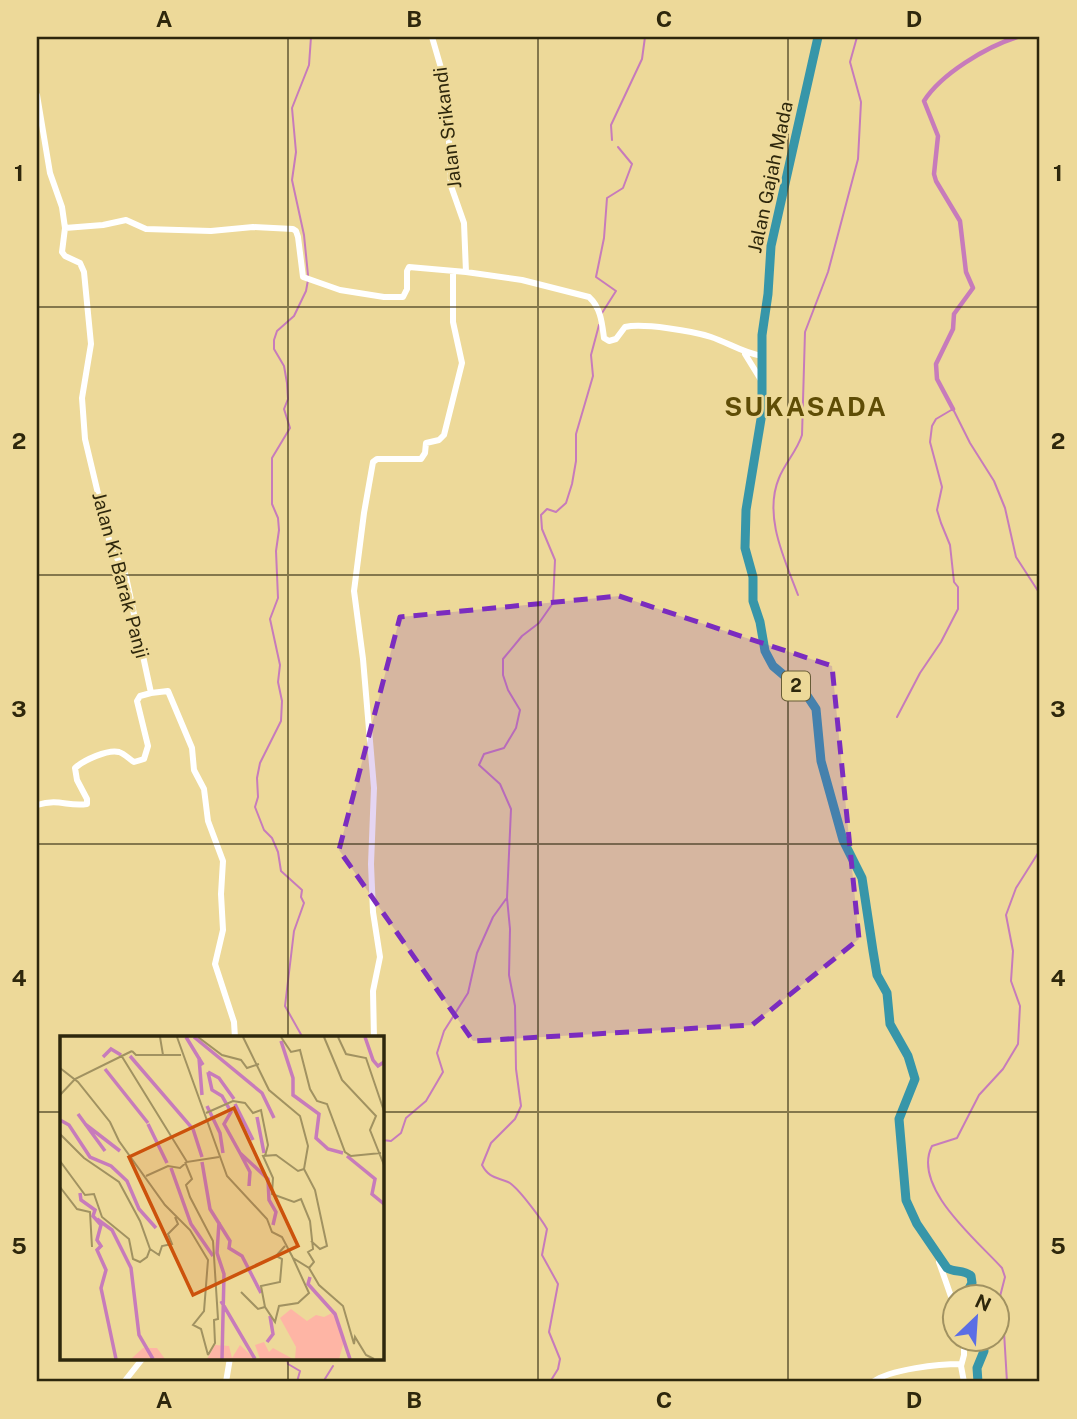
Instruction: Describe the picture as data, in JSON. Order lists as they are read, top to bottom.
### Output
{
  "streets": {
    "highway": ["Jalan Gajah Mada", "2"],
    "street": ["Jalan Srikandi", "Jalan Ki Barak Panji"]
  },
  "districts": ["SUKASADA"],
  "north": "top right",
  "grid": {
    "columns": [
      "A",
      "B",
      "C",
      "D"
    ],
    "rows": [
      "1",
      "2",
      "3",
      "4",
      "5"
    ]
  }
}
